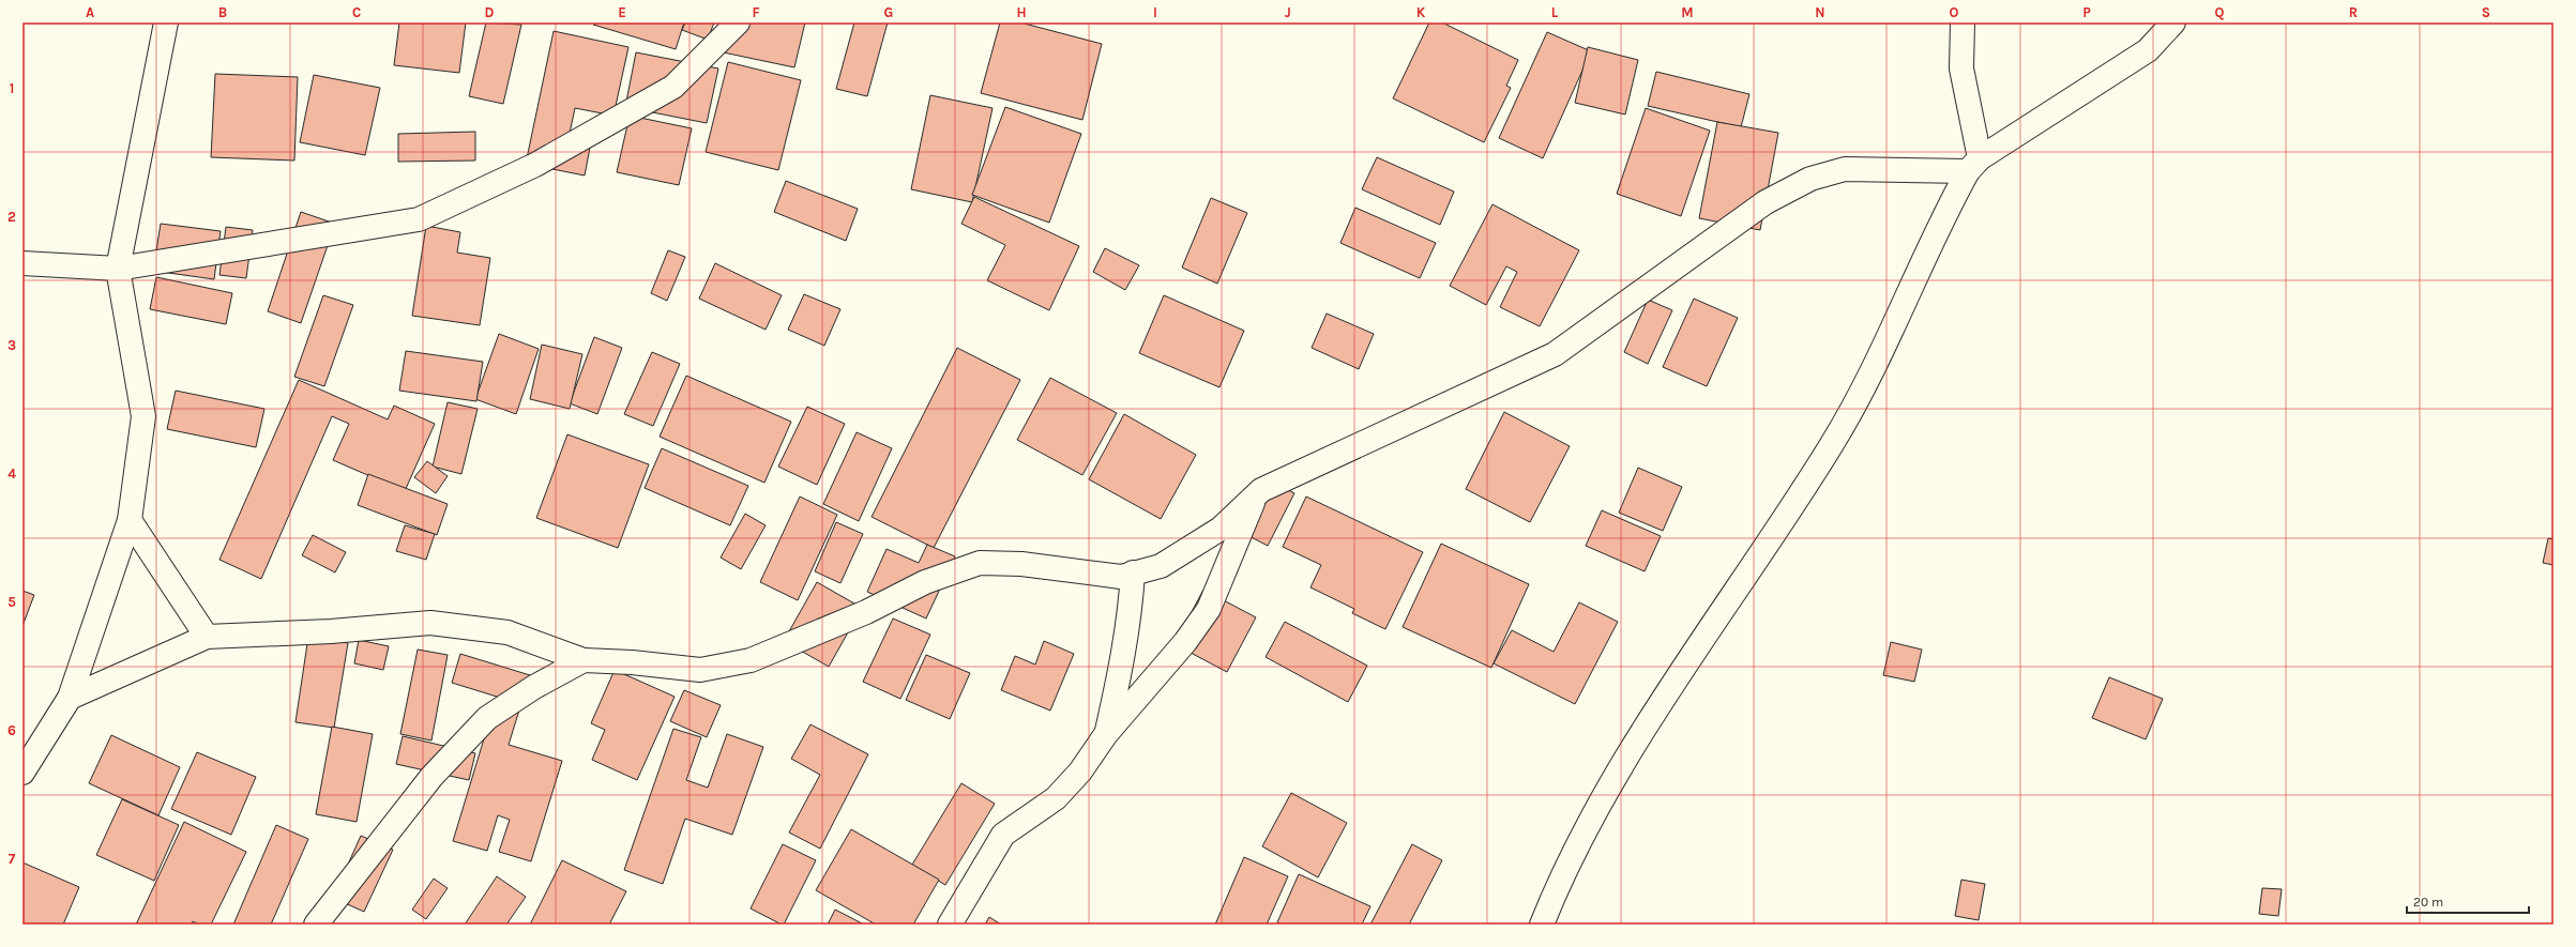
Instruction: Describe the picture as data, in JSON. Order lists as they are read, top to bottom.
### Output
{
  "scale_bar": "20 m",
  "grid": {
    "columns": [
      "A",
      "B",
      "C",
      "D",
      "E",
      "F",
      "G",
      "H",
      "I",
      "J",
      "K",
      "L",
      "M",
      "N",
      "O",
      "P",
      "Q",
      "R",
      "S"
    ],
    "rows": [
      "1",
      "2",
      "3",
      "4",
      "5",
      "6",
      "7"
    ]
  }
}
